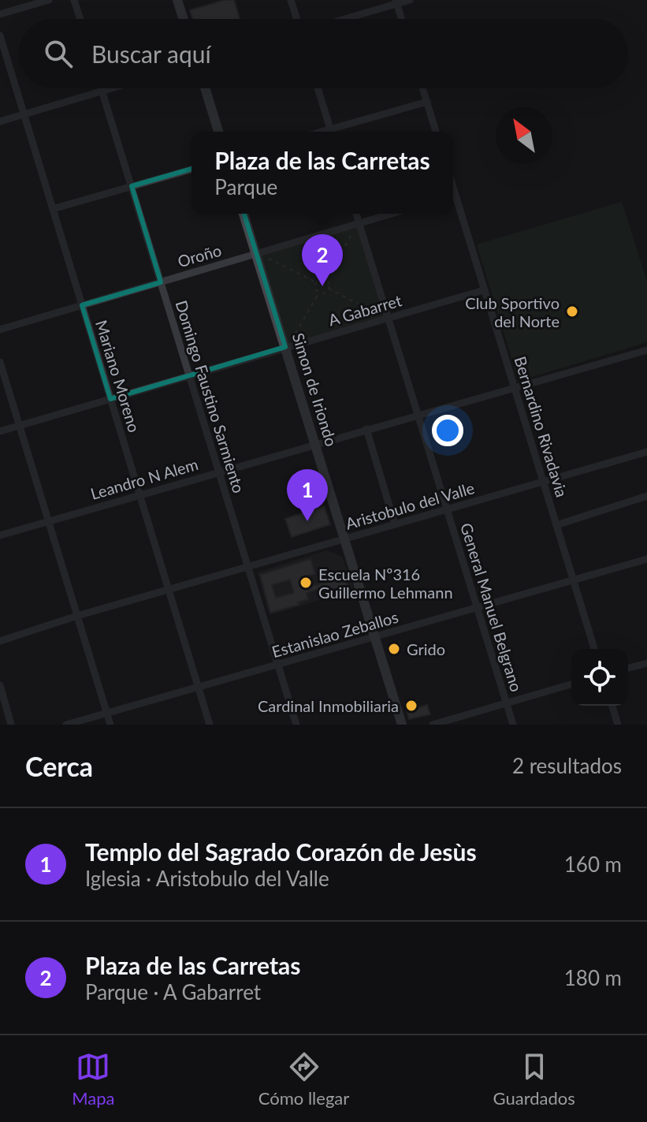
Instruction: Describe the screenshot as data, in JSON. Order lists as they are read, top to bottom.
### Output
{
  "streets": {
    "main road": ["Simon de Iriondo"],
    "street": [
      "Oroño",
      "A Gabarret",
      "Mariano Moreno",
      "Domingo Faustino Sarmiento",
      "Bernardino Rivadavia",
      "Leandro N Alem",
      "Aristobulo del Valle",
      "General Manuel Belgrano",
      "Estanislao Zeballos"
    ]
  },
  "crossings": [
    ["Oroño", "Mariano Moreno"],
    ["Oroño", "Simon de Iriondo"],
    ["Oroño", "Domingo Faustino Sarmiento"],
    ["Oroño", "General Manuel Belgrano"],
    ["A Gabarret", "Mariano Moreno"],
    ["A Gabarret", "Simon de Iriondo"],
    ["A Gabarret", "Domingo Faustino Sarmiento"],
    ["A Gabarret", "Bernardino Rivadavia"],
    ["A Gabarret", "General Manuel Belgrano"],
    ["Mariano Moreno", "Leandro N Alem"],
    ["Mariano Moreno", "Aristobulo del Valle"],
    ["Mariano Moreno", "Estanislao Zeballos"],
    ["Simon de Iriondo", "Leandro N Alem"],
    ["Simon de Iriondo", "Aristobulo del Valle"],
    ["Simon de Iriondo", "Estanislao Zeballos"],
    ["Domingo Faustino Sarmiento", "Leandro N Alem"],
    ["Domingo Faustino Sarmiento", "Aristobulo del Valle"],
    ["Domingo Faustino Sarmiento", "Estanislao Zeballos"],
    ["Bernardino Rivadavia", "Leandro N Alem"],
    ["Bernardino Rivadavia", "Aristobulo del Valle"],
    ["Bernardino Rivadavia", "Estanislao Zeballos"],
    ["Leandro N Alem", "General Manuel Belgrano"],
    ["Aristobulo del Valle", "General Manuel Belgrano"],
    ["General Manuel Belgrano", "Estanislao Zeballos"]
  ],
  "places": [
    "Club Sportivo del Norte",
    "Escuela Nº316 Guillermo Lehmann",
    "Grido",
    "Cardinal Inmobiliaria"
  ],
  "north": "top left",
  "page": {
    "search": "Buscar aquí",
    "popup": ["Plaza de las Carretas", "Parque"],
    "pins": ["2", "1"],
    "heading": ["Cerca", "2 resultados"],
    "list": [
      {
        "mark": "1",
        "name": "Templo del Sagrado Corazón de Jesùs",
        "note": "Iglesia · Aristobulo del Valle",
        "value": "160 m"
      },
      {
        "mark": "2",
        "name": "Plaza de las Carretas",
        "note": "Parque · A Gabarret",
        "value": "180 m"
      }
    ],
    "nav": ["Mapa", "Cómo llegar", "Guardados"]
  }
}
